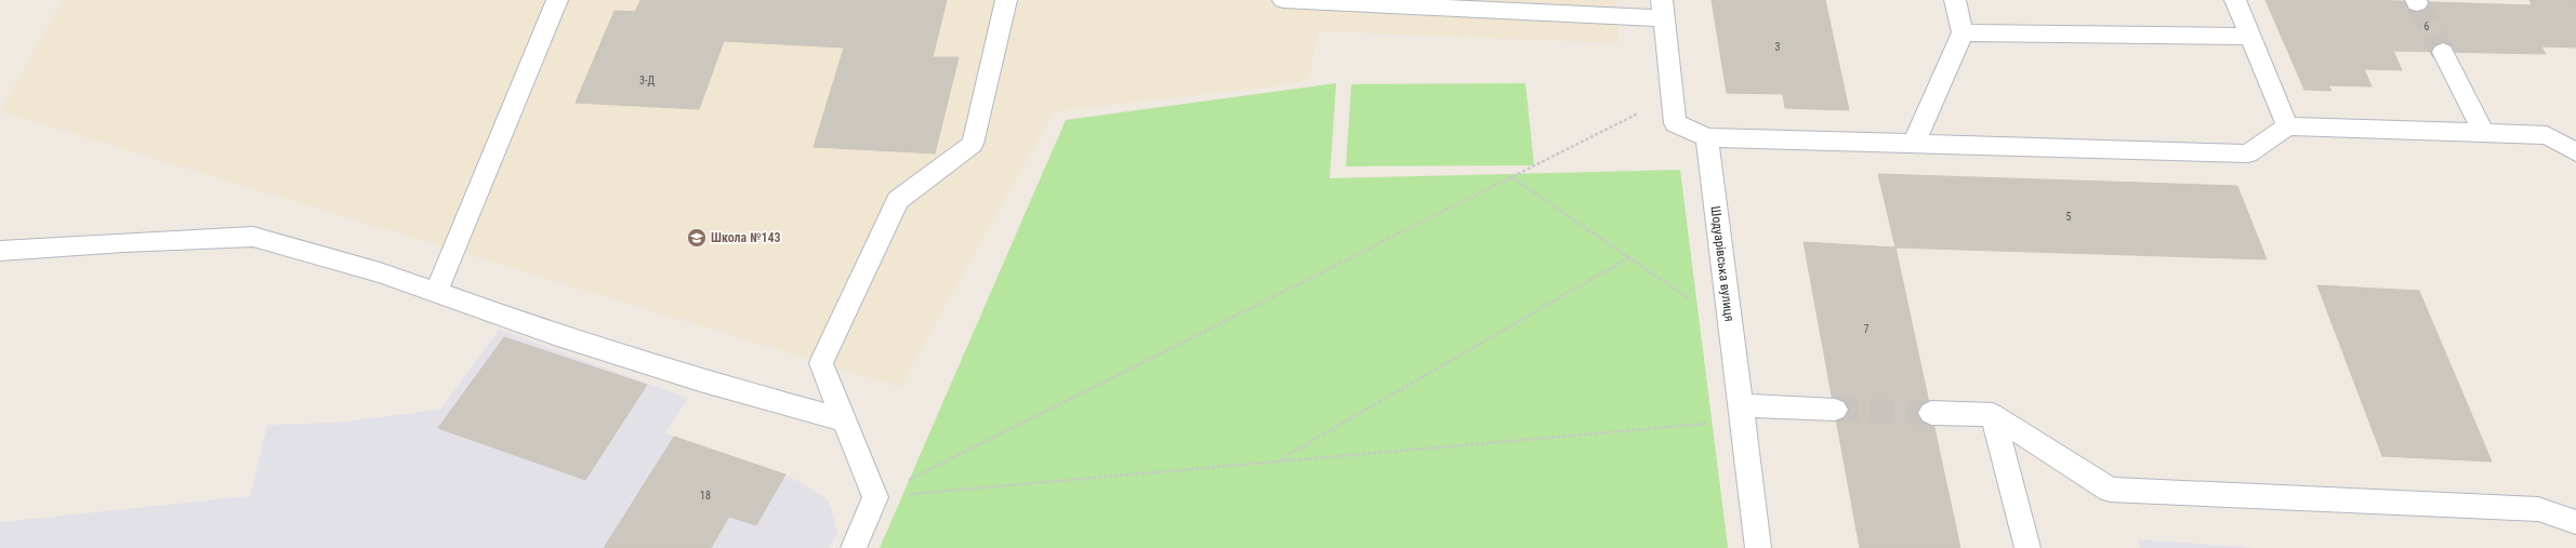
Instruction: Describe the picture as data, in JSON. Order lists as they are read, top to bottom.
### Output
{
  "streets": {
    "lane": ["Шодуарівська вулиця"]
  },
  "places": {
    "school or university": ["Школа №143"]
  },
  "house_numbers": [
    "6",
    "3",
    "3-Д",
    "5",
    "7",
    "18"
  ]
}
